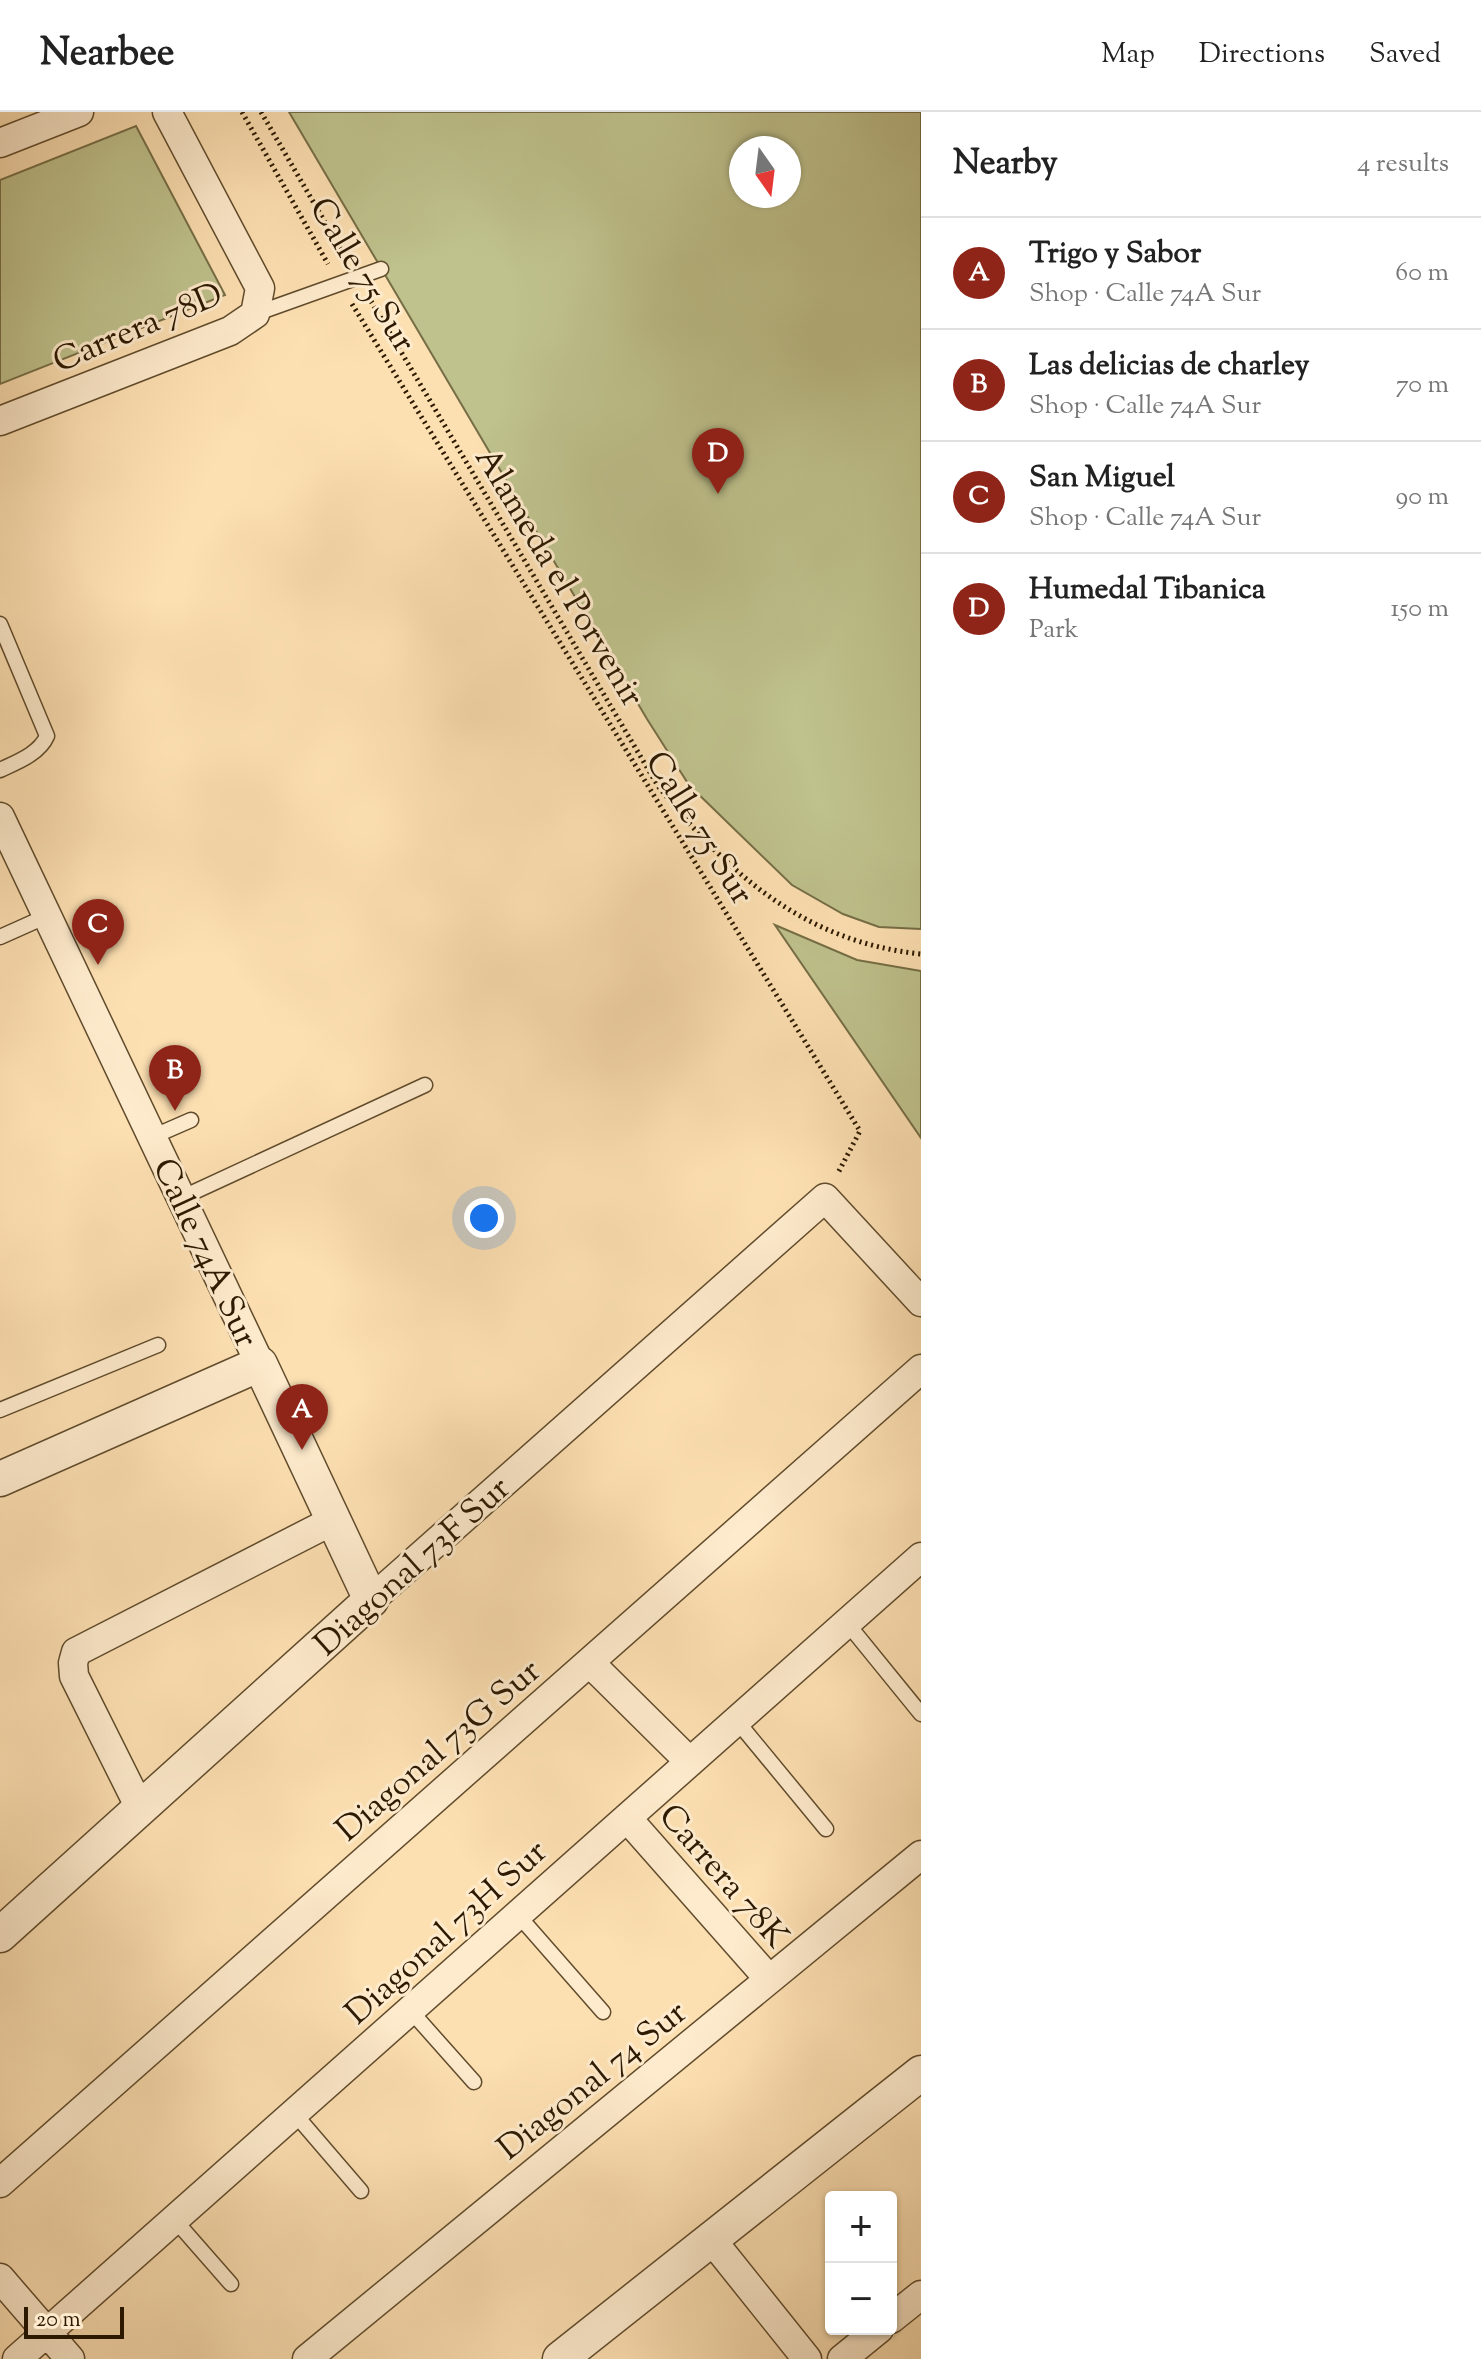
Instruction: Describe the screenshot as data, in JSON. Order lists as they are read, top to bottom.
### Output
{
  "streets": {
    "street": [
      "Carrera 78D",
      "Calle 74A Sur",
      "Diagonal 73F Sur",
      "Diagonal 73G Sur",
      "Carrera 78K",
      "Diagonal 73H Sur",
      "Diagonal 74 Sur"
    ],
    "path": ["Calle 75 Sur", "Alameda el Porvenir"]
  },
  "crossings": [
    ["Calle 75 Sur", "Diagonal 73F Sur"],
    ["Calle 74A Sur", "Diagonal 73F Sur"],
    ["Carrera 78K", "Diagonal 73H Sur"],
    ["Carrera 78K", "Diagonal 74 Sur"]
  ],
  "scale_bar": "20 m",
  "north": "bottom",
  "page": {
    "header": "Nearbee",
    "nav": ["Map", "Directions", "Saved"],
    "heading": ["Nearby", "4 results"],
    "list": [
      {
        "mark": "A",
        "name": "Trigo y Sabor",
        "note": "Shop · Calle 74A Sur",
        "value": "60 m"
      },
      {
        "mark": "B",
        "name": "Las delicias de charley",
        "note": "Shop · Calle 74A Sur",
        "value": "70 m"
      },
      {
        "mark": "C",
        "name": "San Miguel",
        "note": "Shop · Calle 74A Sur",
        "value": "90 m"
      },
      {
        "mark": "D",
        "name": "Humedal Tibanica",
        "note": "Park",
        "value": "150 m"
      }
    ],
    "pins": [
      "D",
      "C",
      "B",
      "A"
    ],
    "map_buttons": ["+", "−"],
    "scale": "20 m"
  }
}
